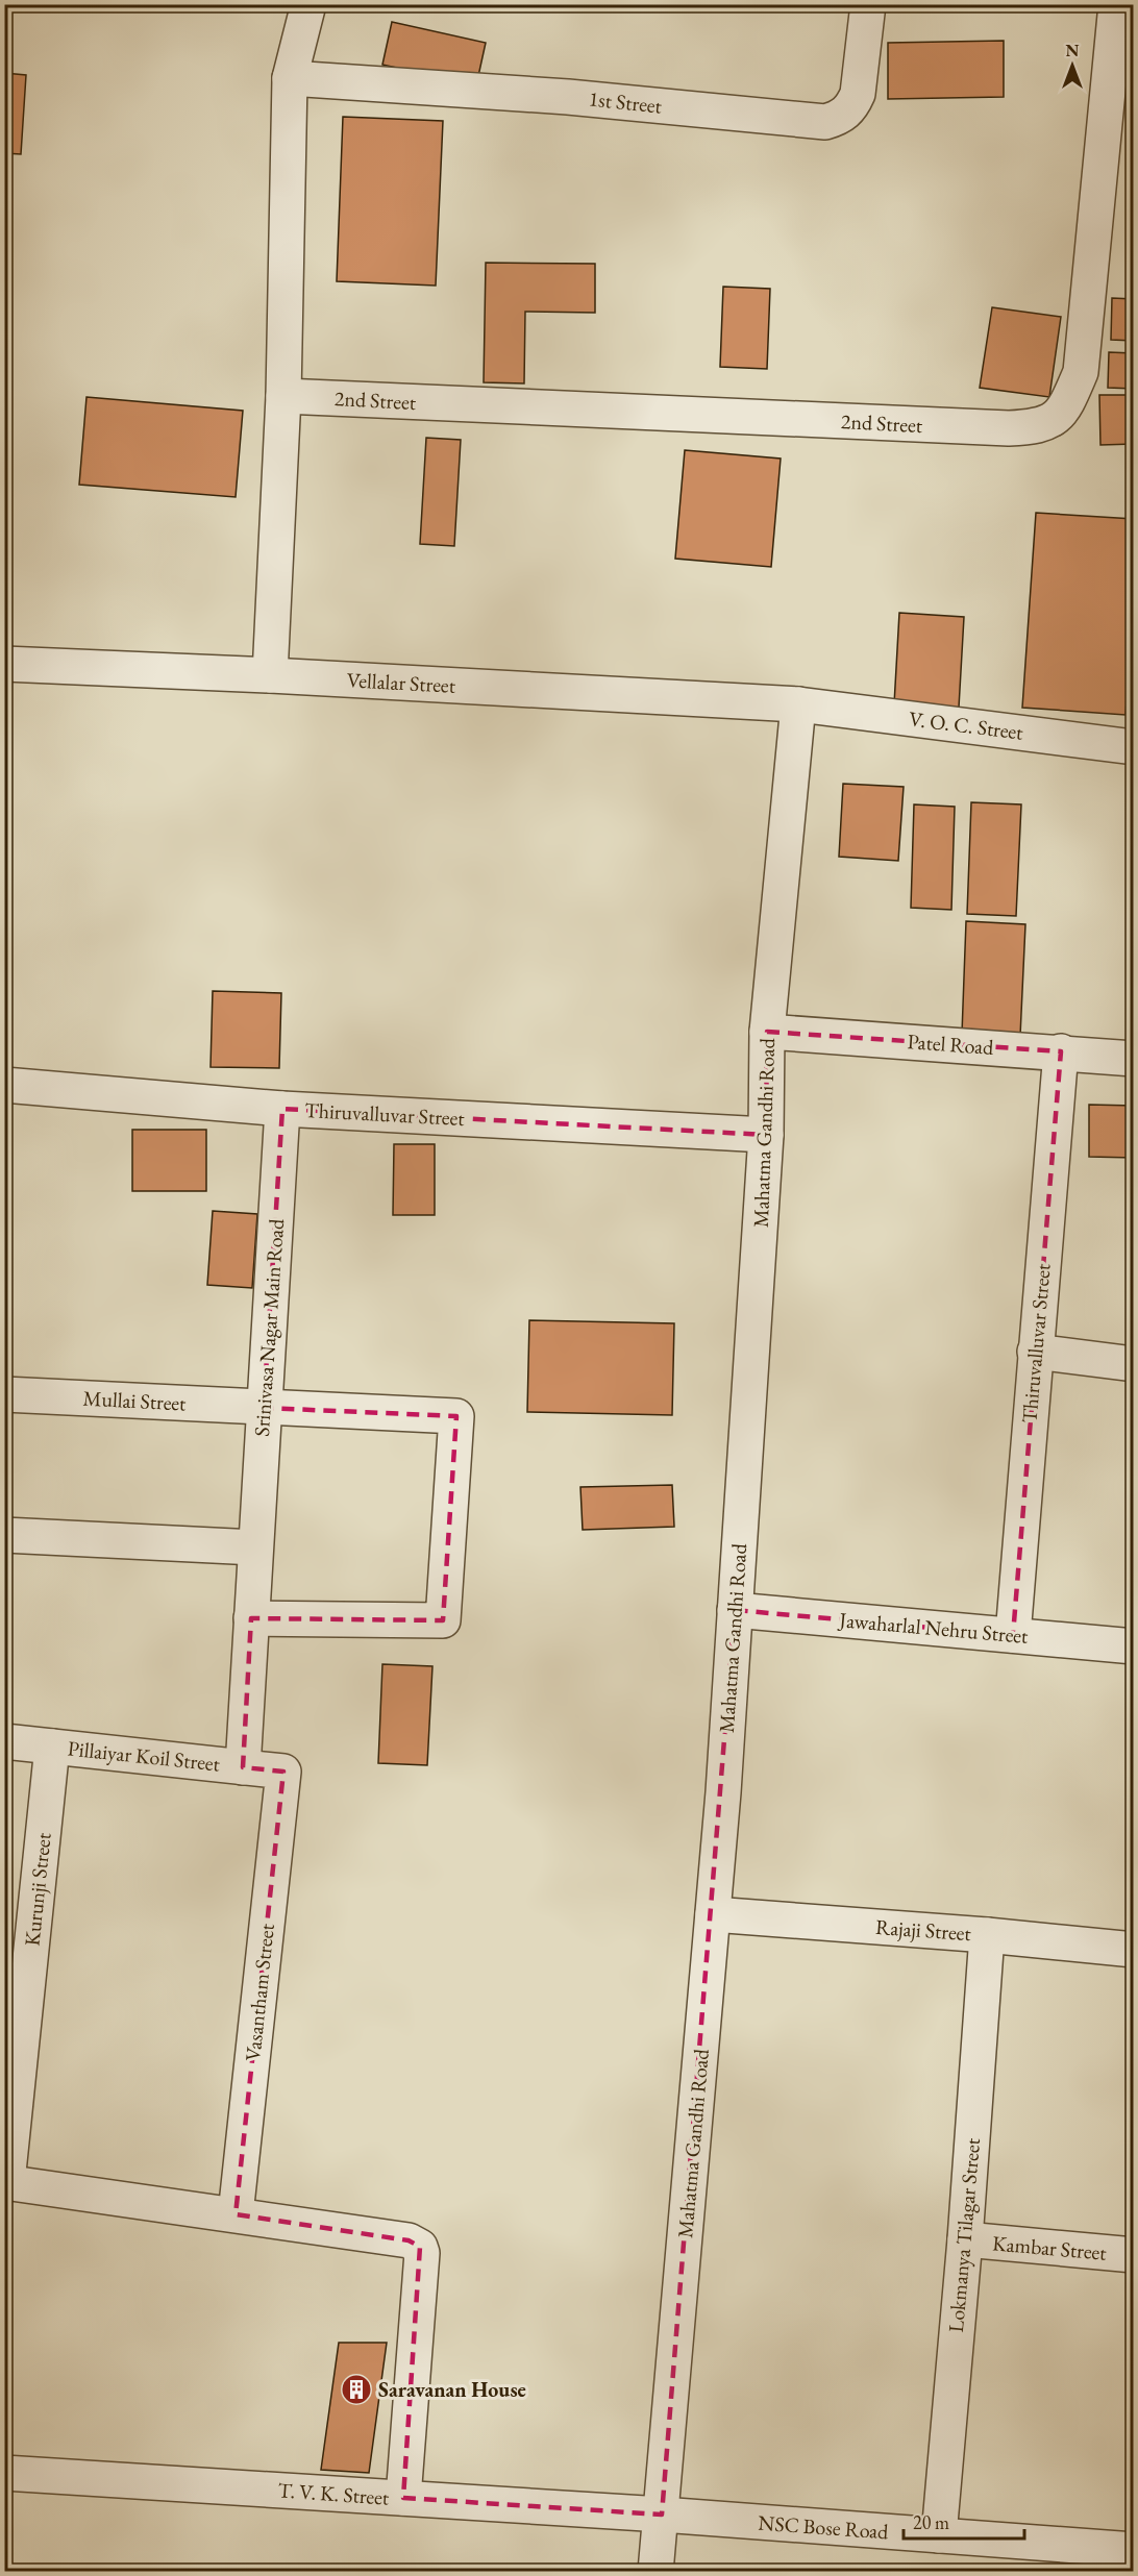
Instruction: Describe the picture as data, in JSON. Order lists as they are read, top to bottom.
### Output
{
  "streets": {
    "street": [
      "1st Street",
      "2nd Street",
      "Vellalar Street",
      "V. O. C. Street",
      "Patel Road",
      "Thiruvalluvar Street",
      "Mahatma Gandhi Road",
      "Srinivasa Nagar Main Road",
      "Mullai Street",
      "Jawaharlal Nehru Street",
      "Pillaiyar Koil Street",
      "Kurunji Street",
      "Rajaji Street",
      "Vasantham Street",
      "Lokmanya Tilagar Street",
      "Kambar Street",
      "T. V. K. Street",
      "NSC Bose Road"
    ]
  },
  "crossings": [
    ["Vellalar Street", "V. O. C. Street"],
    ["Vellalar Street", "Mahatma Gandhi Road"],
    ["V. O. C. Street", "Mahatma Gandhi Road"],
    ["Patel Road", "Thiruvalluvar Street"],
    ["Patel Road", "Mahatma Gandhi Road"],
    ["Thiruvalluvar Street", "Mahatma Gandhi Road"],
    ["Thiruvalluvar Street", "Srinivasa Nagar Main Road"],
    ["Thiruvalluvar Street", "Jawaharlal Nehru Street"],
    ["Mahatma Gandhi Road", "Jawaharlal Nehru Street"],
    ["Mahatma Gandhi Road", "Rajaji Street"],
    ["Mahatma Gandhi Road", "T. V. K. Street"],
    ["Mahatma Gandhi Road", "NSC Bose Road"],
    ["Srinivasa Nagar Main Road", "Mullai Street"],
    ["Srinivasa Nagar Main Road", "Pillaiyar Koil Street"],
    ["Pillaiyar Koil Street", "Kurunji Street"],
    ["Pillaiyar Koil Street", "Vasantham Street"],
    ["Rajaji Street", "Lokmanya Tilagar Street"],
    ["Lokmanya Tilagar Street", "Kambar Street"],
    ["Lokmanya Tilagar Street", "NSC Bose Road"],
    ["T. V. K. Street", "NSC Bose Road"]
  ],
  "places": {
    "building": ["Saravanan House"]
  },
  "scale_bar": "20 m",
  "north": "top"
}
